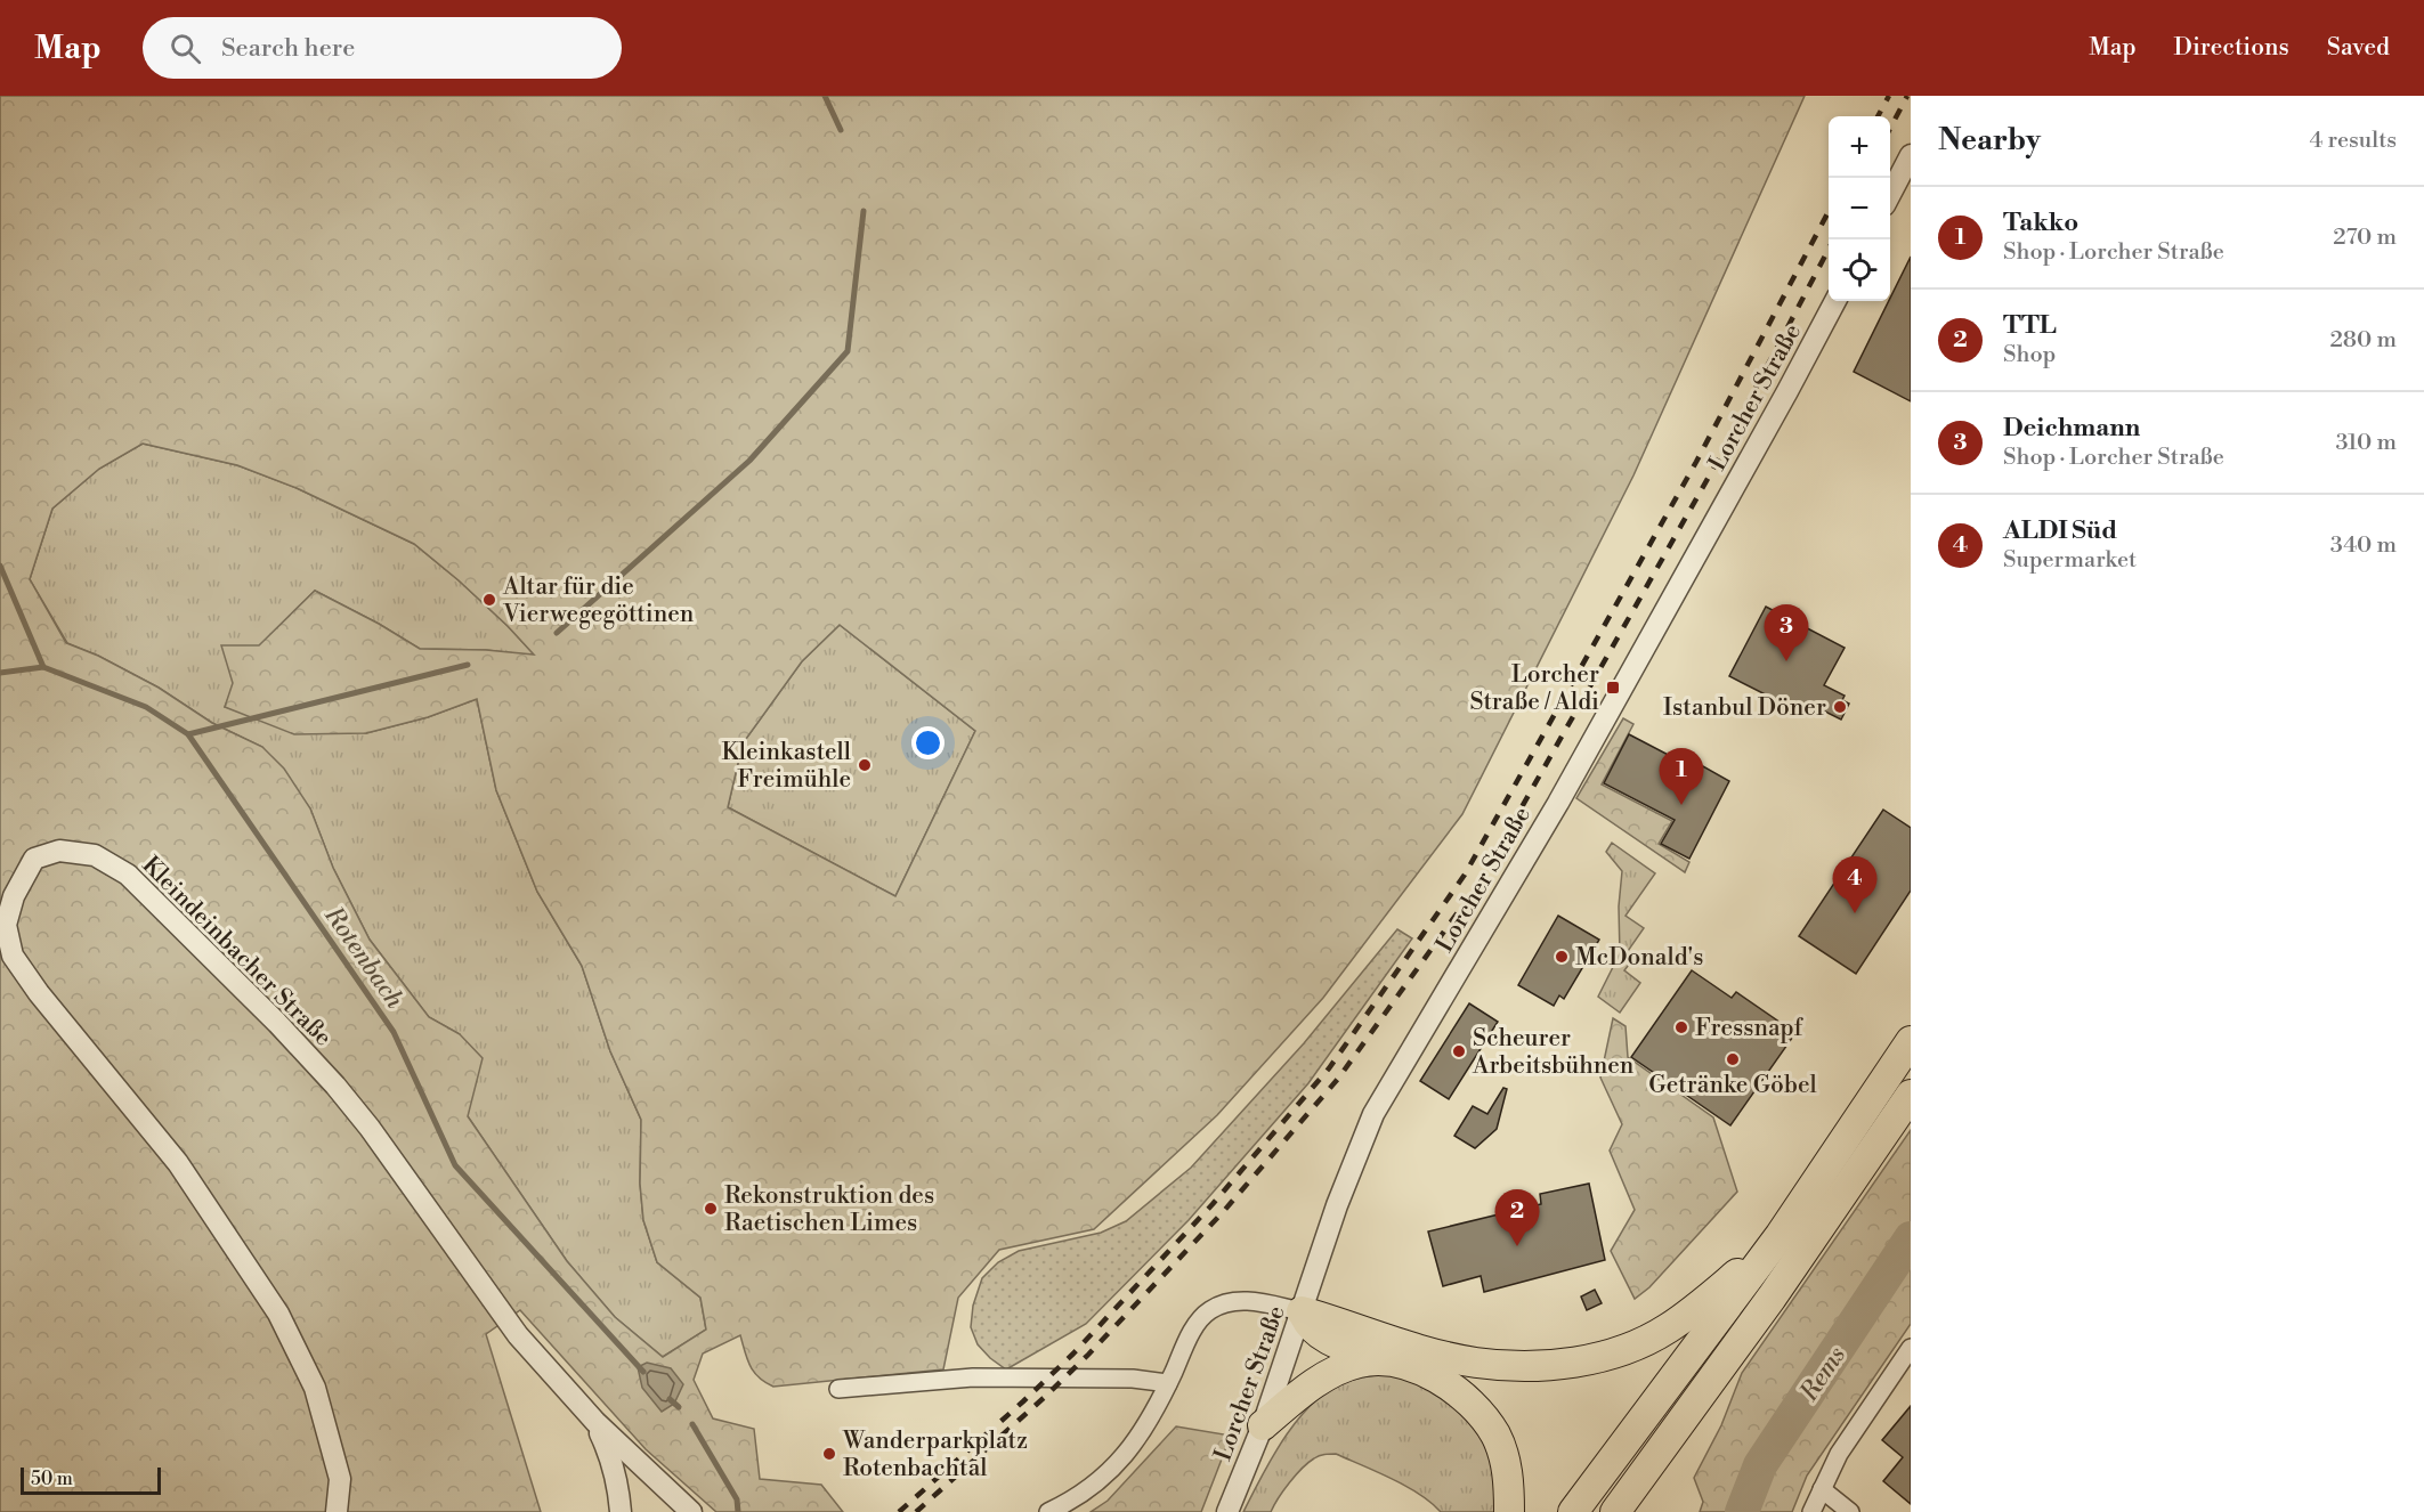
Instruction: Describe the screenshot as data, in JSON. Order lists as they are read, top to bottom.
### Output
{
  "streets": {
    "street": ["Lorcher Straße", "Kleindeinbacher Straße"]
  },
  "water": ["Rotenbach", "Rems"],
  "places": {
    "other": [
      "Altar für die Vierwegegöttinen",
      "Istanbul Döner",
      "Kleinkastell Freimühle",
      "McDonald's",
      "Fressnapf",
      "Scheurer Arbeitsbühnen",
      "Getränke Göbel",
      "Rekonstruktion des Raetischen Limes",
      "Wanderparkplatz Rotenbachtal"
    ],
    "transit": ["Lorcher Straße / Aldi"]
  },
  "scale_bar": "50 m",
  "page": {
    "header": "Map",
    "search": "Search here",
    "nav": ["Map", "Directions", "Saved"],
    "heading": ["Nearby", "4 results"],
    "map_buttons": ["+", "−"],
    "list": [
      {
        "mark": "1",
        "name": "Takko",
        "note": "Shop · Lorcher Straße",
        "value": "270 m"
      },
      {
        "mark": "2",
        "name": "TTL",
        "note": "Shop",
        "value": "280 m"
      },
      {
        "mark": "3",
        "name": "Deichmann",
        "note": "Shop · Lorcher Straße",
        "value": "310 m"
      },
      {
        "mark": "4",
        "name": "ALDI Süd",
        "note": "Supermarket",
        "value": "340 m"
      }
    ],
    "pins": [
      "3",
      "1",
      "4",
      "2"
    ],
    "scale": "50 m"
  }
}
